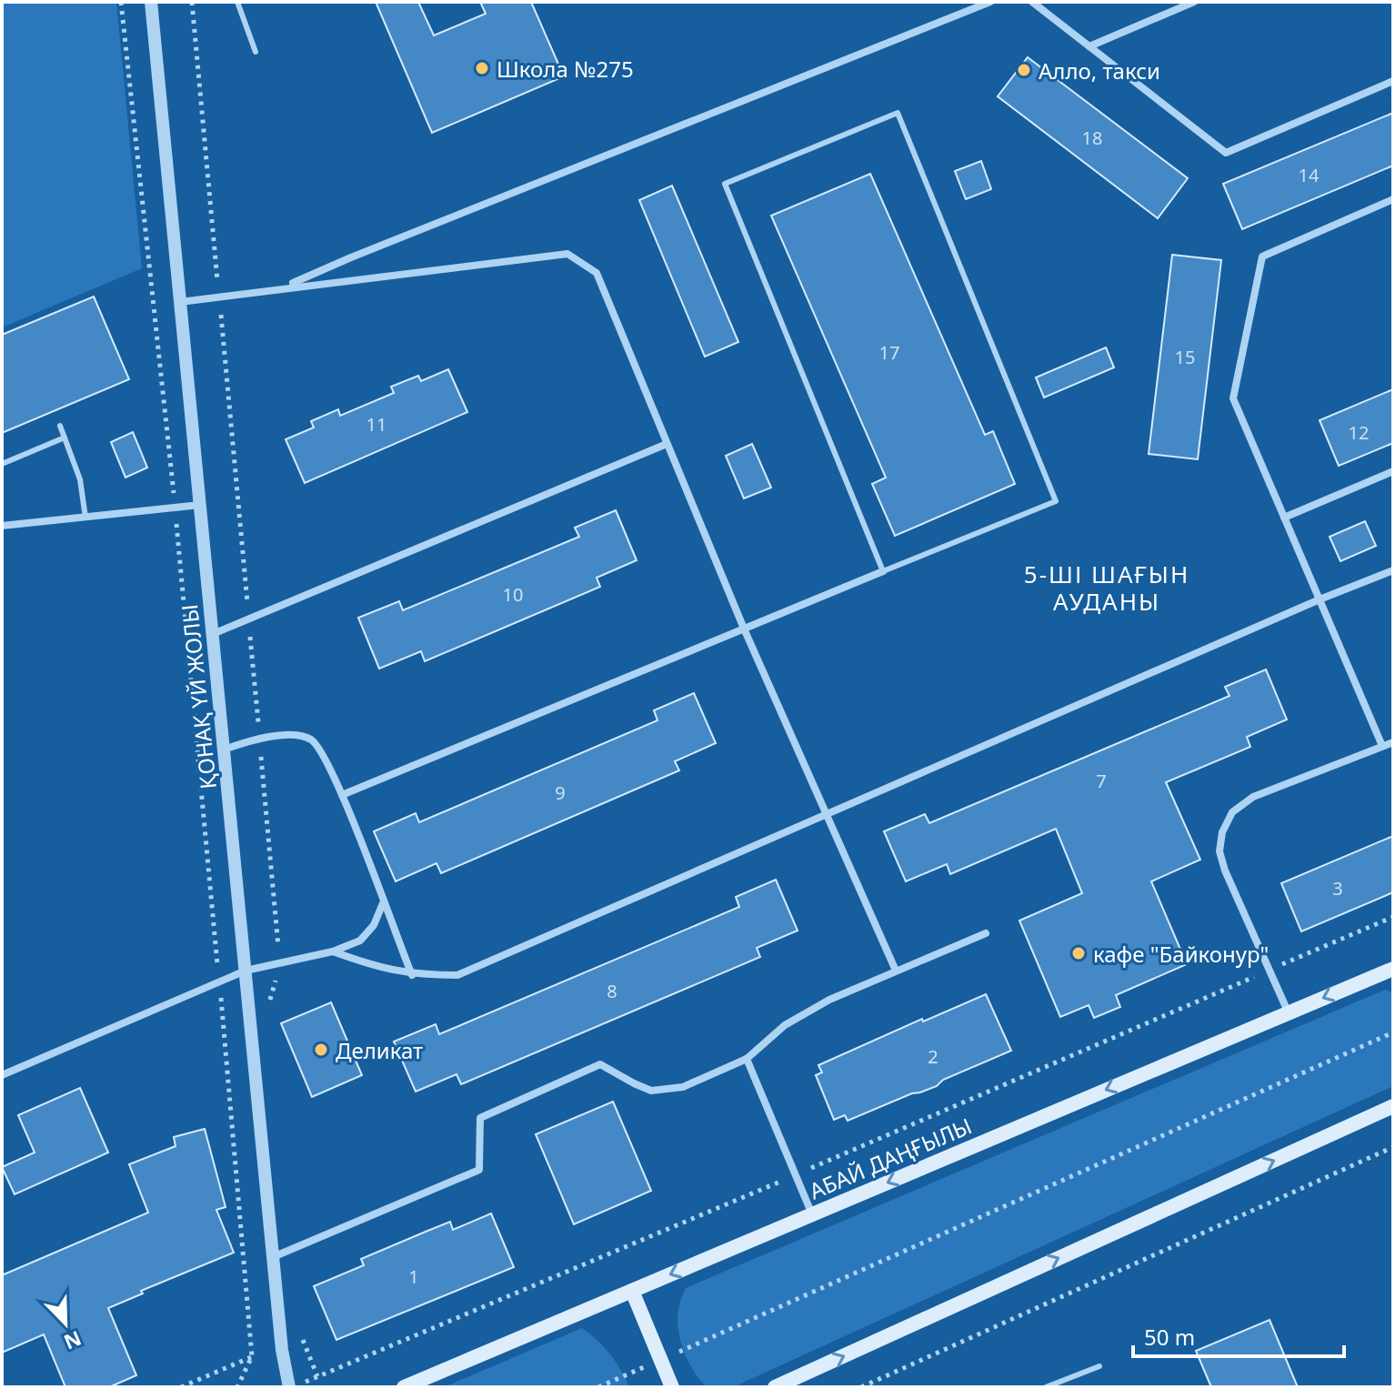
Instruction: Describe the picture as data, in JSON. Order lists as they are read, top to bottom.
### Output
{
  "streets": {
    "main road": ["АБАЙ ДАҢҒЫЛЫ"],
    "street": ["ҚОНАҚ ҮЙ ЖОЛЫ"]
  },
  "one_way": ["АБАЙ ДАҢҒЫЛЫ"],
  "districts": ["5-ШІ ШАҒЫН АУДАНЫ"],
  "places": [
    "Школа №275",
    "Алло, такси",
    "кафе \"Байконур\"",
    "Деликат"
  ],
  "house_numbers": [
    "18",
    "14",
    "17",
    "15",
    "11",
    "12",
    "10",
    "7",
    "9",
    "3",
    "8",
    "2",
    "1"
  ],
  "scale_bar": "50 m",
  "north": "bottom right"
}
